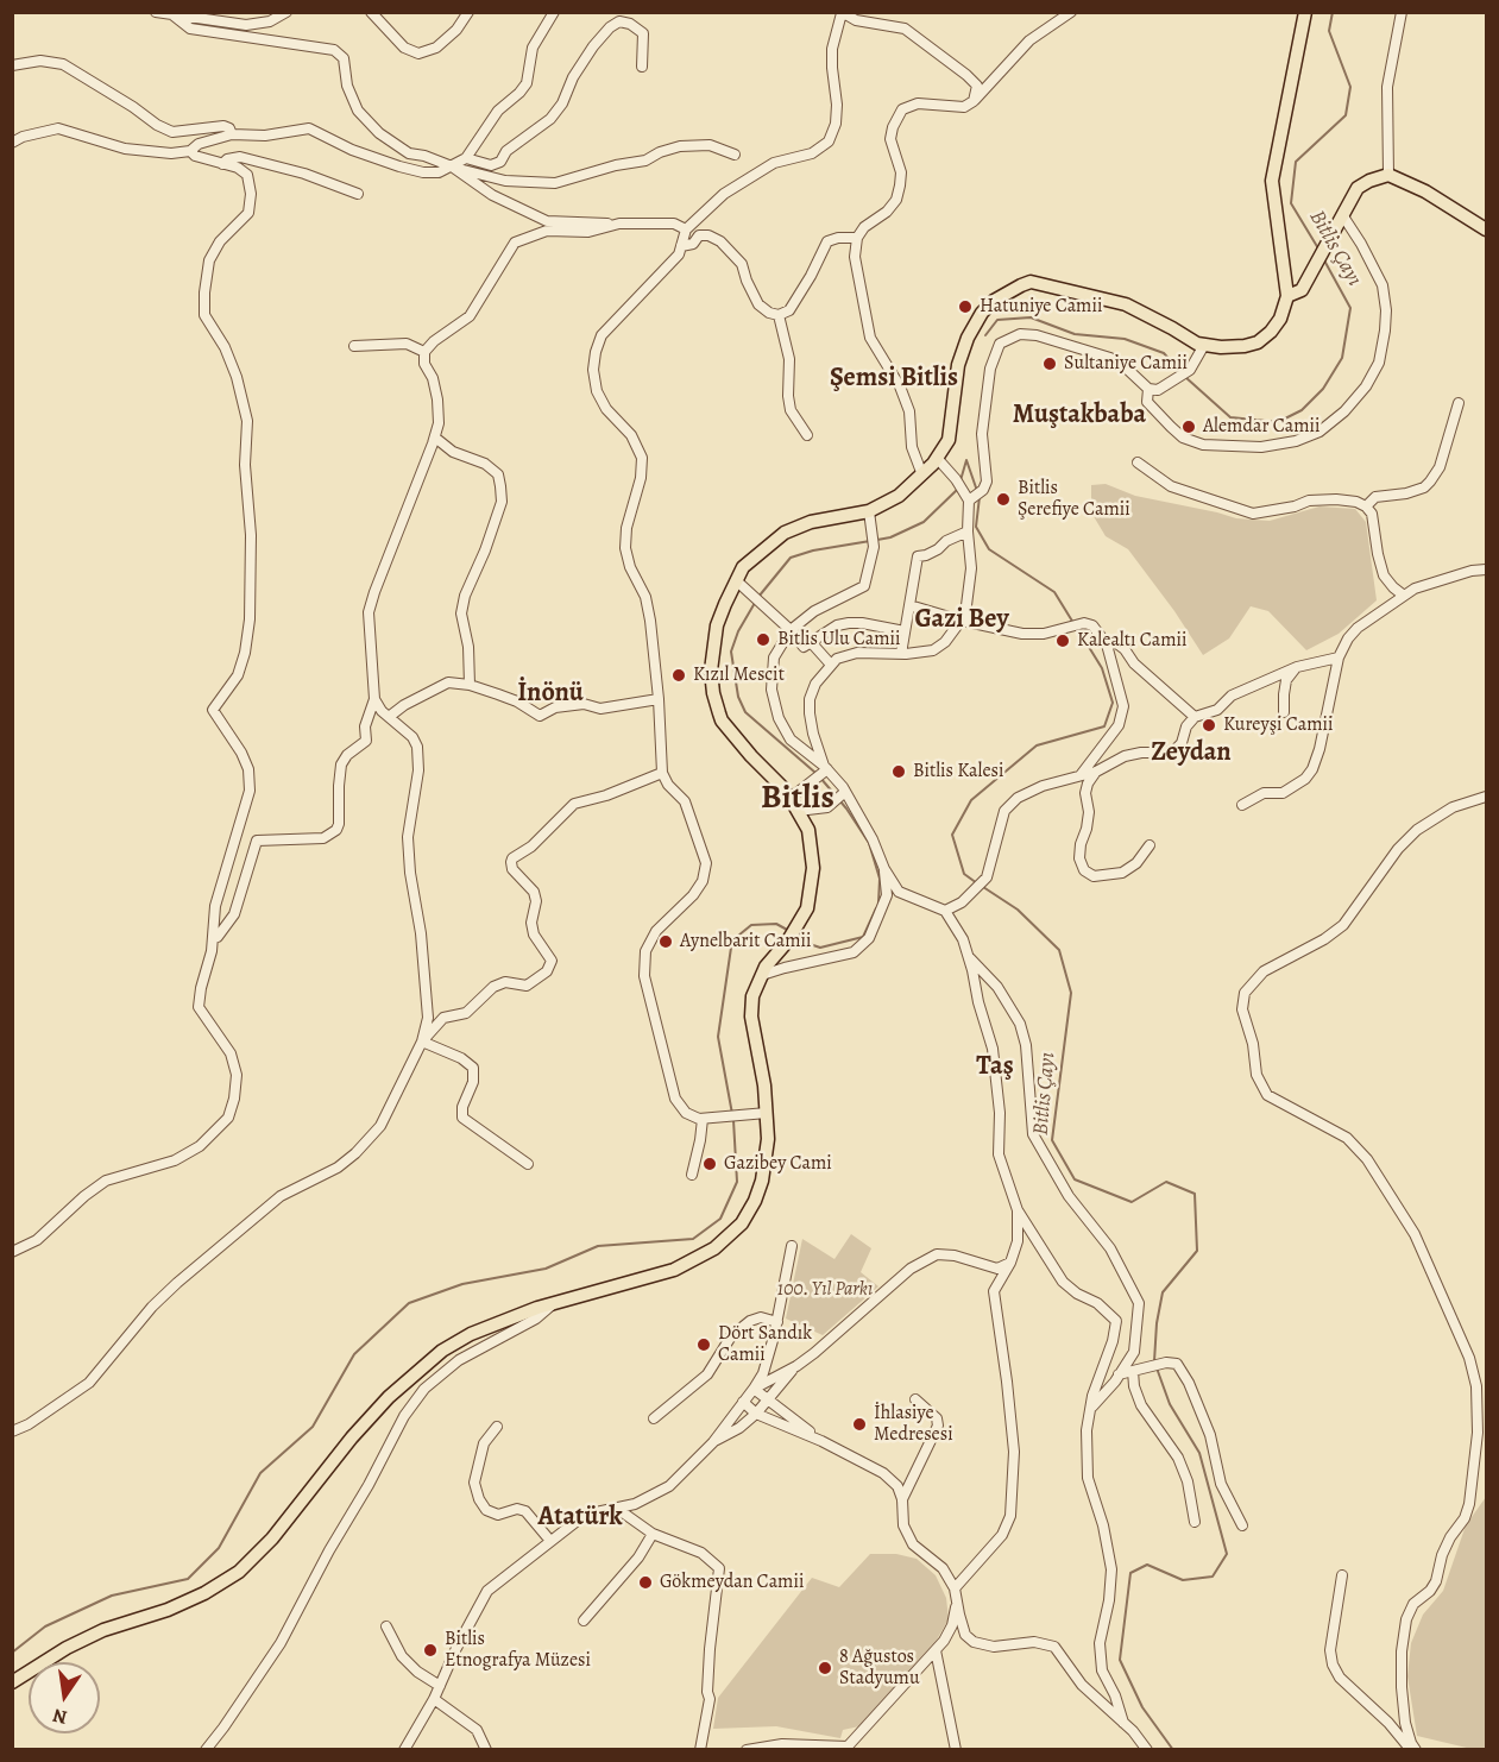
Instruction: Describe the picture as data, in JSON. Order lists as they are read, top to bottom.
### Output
{
  "districts": [
    "Şemsi Bitlis",
    "Muştakbaba",
    "Gazi Bey",
    "İnönü",
    "Zeydan",
    "Bitlis",
    "Taş",
    "Atatürk"
  ],
  "water": ["Bitlis Çayı"],
  "parks": ["100. Yıl Parkı"],
  "places": [
    "Hatuniye Camii",
    "Sultaniye Camii",
    "Alemdar Camii",
    "Bitlis Şerefiye Camii",
    "Bitlis Ulu Camii",
    "Kalealtı Camii",
    "Kızıl Mescit",
    "Kureyşi Camii",
    "Bitlis Kalesi",
    "Aynelbarit Camii",
    "Gazibey Cami",
    "Dört Sandık Camii",
    "İhlasiye Medresesi",
    "Gökmeydan Camii",
    "Bitlis Etnografya Müzesi",
    "8 Ağustos Stadyumu"
  ],
  "north": "bottom"
}
